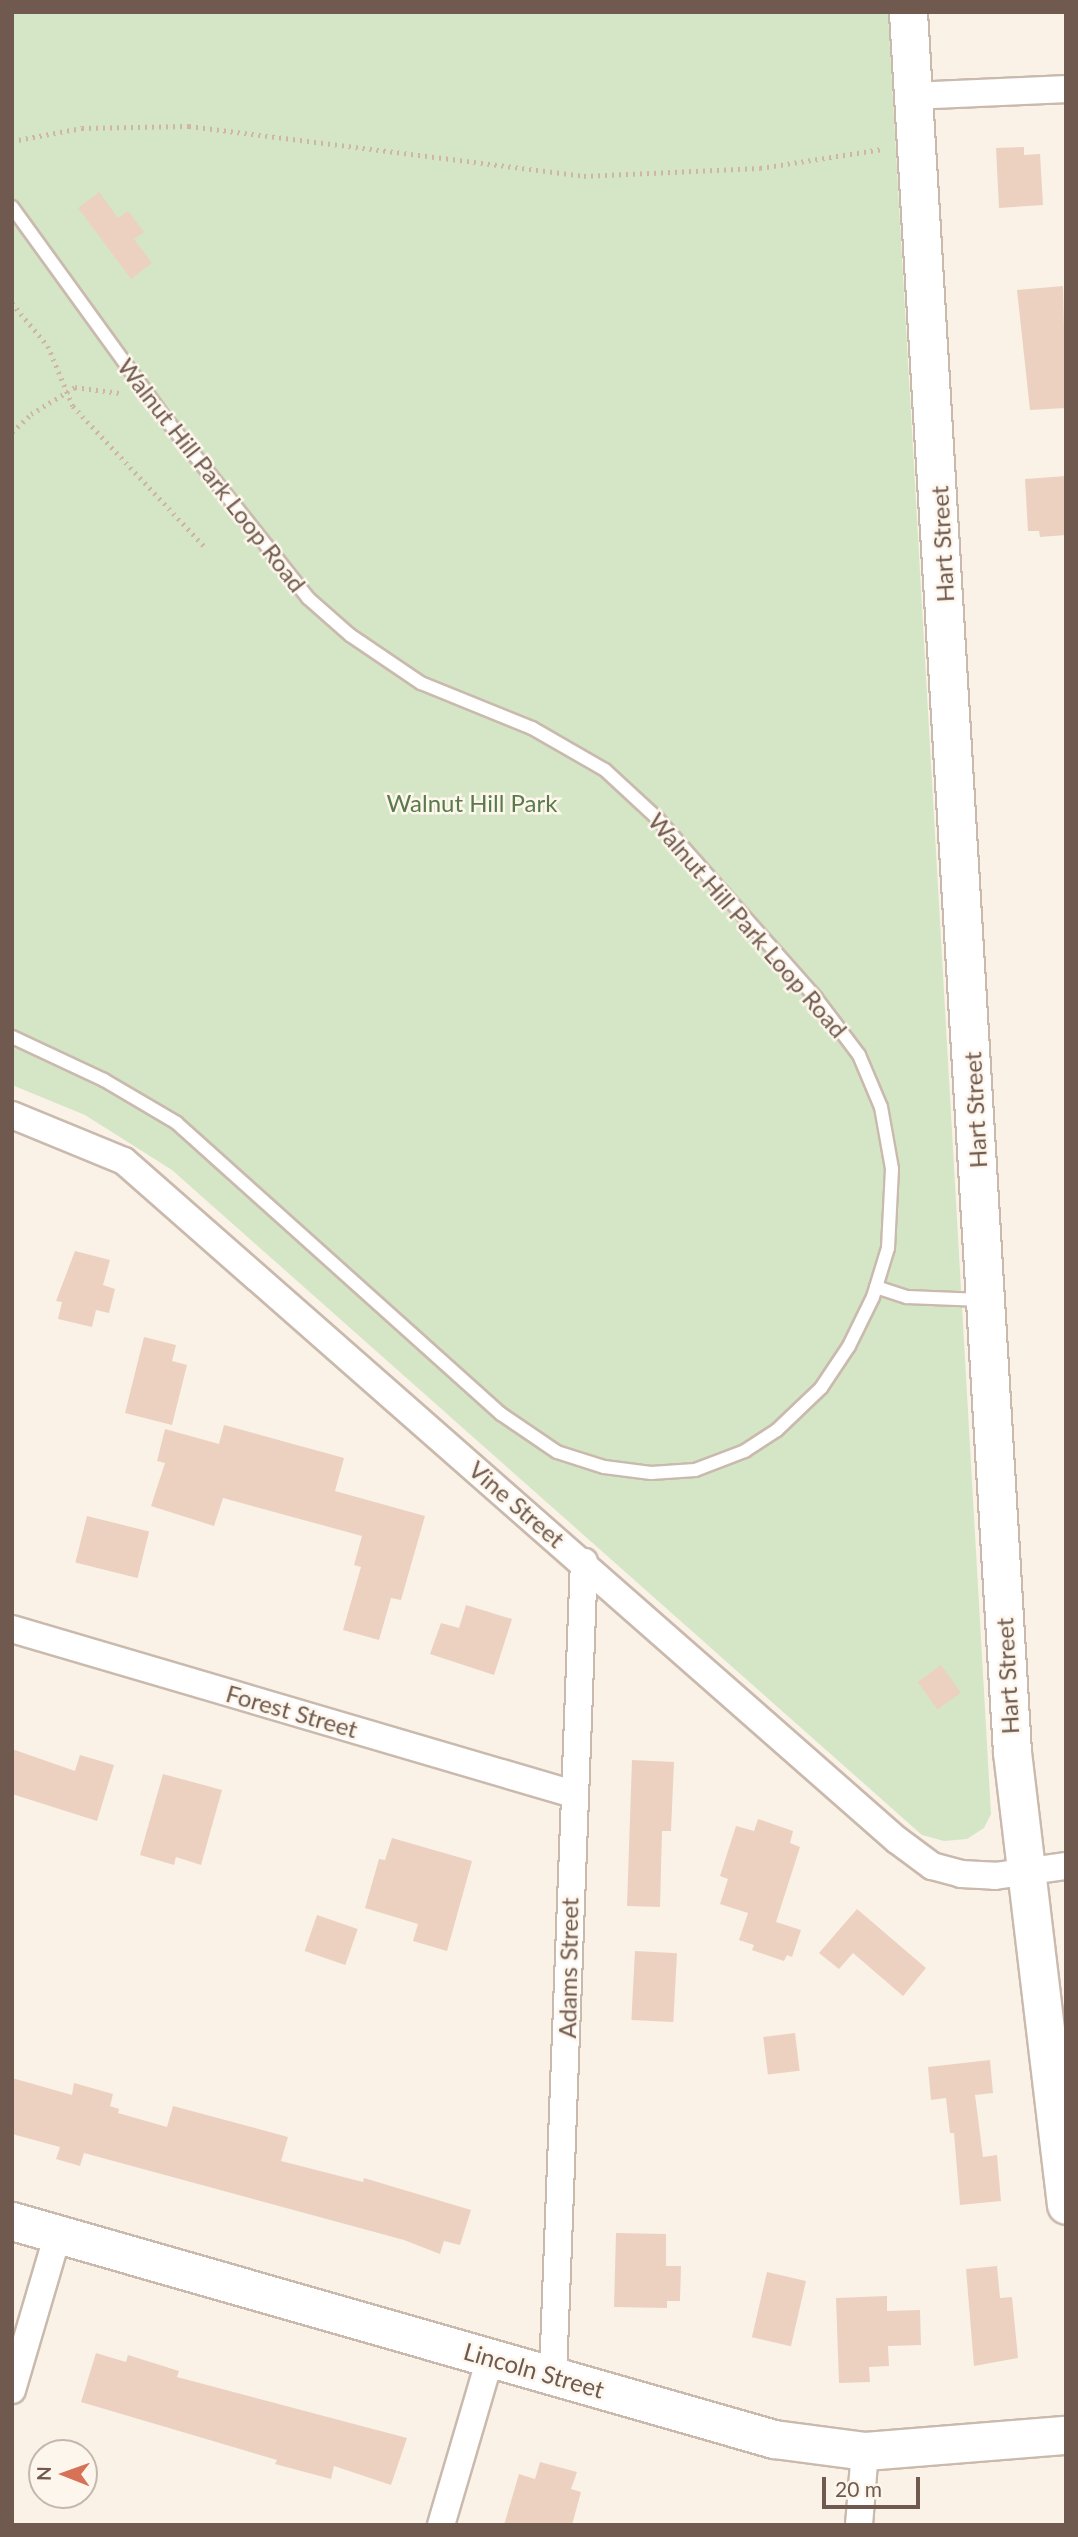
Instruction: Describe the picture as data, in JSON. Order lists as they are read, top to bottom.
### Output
{
  "streets": {
    "street": [
      "Hart Street",
      "Vine Street",
      "Forest Street",
      "Adams Street",
      "Lincoln Street"
    ],
    "lane": ["Walnut Hill Park Loop Road"]
  },
  "crossings": [
    ["Hart Street", "Vine Street"],
    ["Vine Street", "Adams Street"],
    ["Forest Street", "Adams Street"],
    ["Adams Street", "Lincoln Street"]
  ],
  "parks": ["Walnut Hill Park"],
  "scale_bar": "20 m",
  "north": "left"
}
